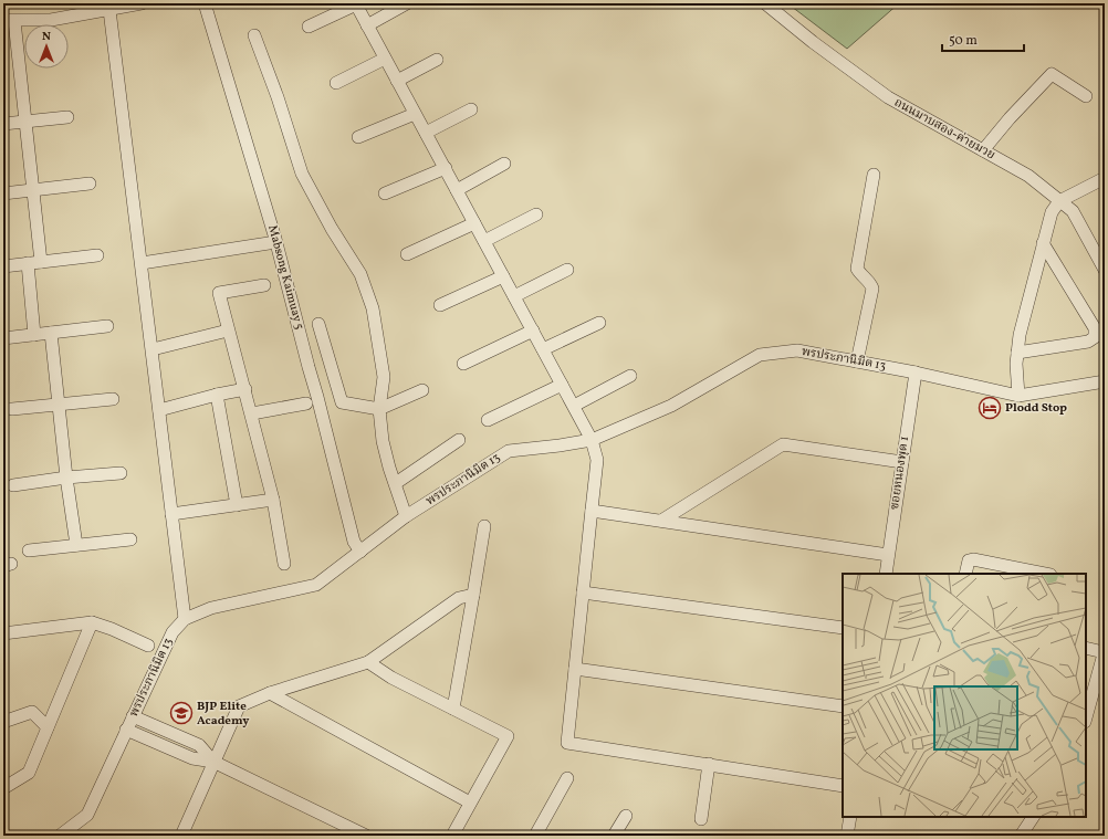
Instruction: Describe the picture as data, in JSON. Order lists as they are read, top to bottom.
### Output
{
  "streets": {
    "street": [
      "ถนนมาบสอง-ค่ายมวย",
      "Mabsong Kaimuay 5",
      "พรประภานิมิต 13",
      "ซอยหนองพุด 1"
    ]
  },
  "crossings": [
    ["Mabsong Kaimuay 5", "พรประภานิมิต 13"],
    ["พรประภานิมิต 13", "ซอยหนองพุด 1"]
  ],
  "places": {
    "hotel": ["Plodd Stop"],
    "school or university": ["BJP Elite Academy"]
  },
  "scale_bar": "50 m",
  "north": "top"
}
